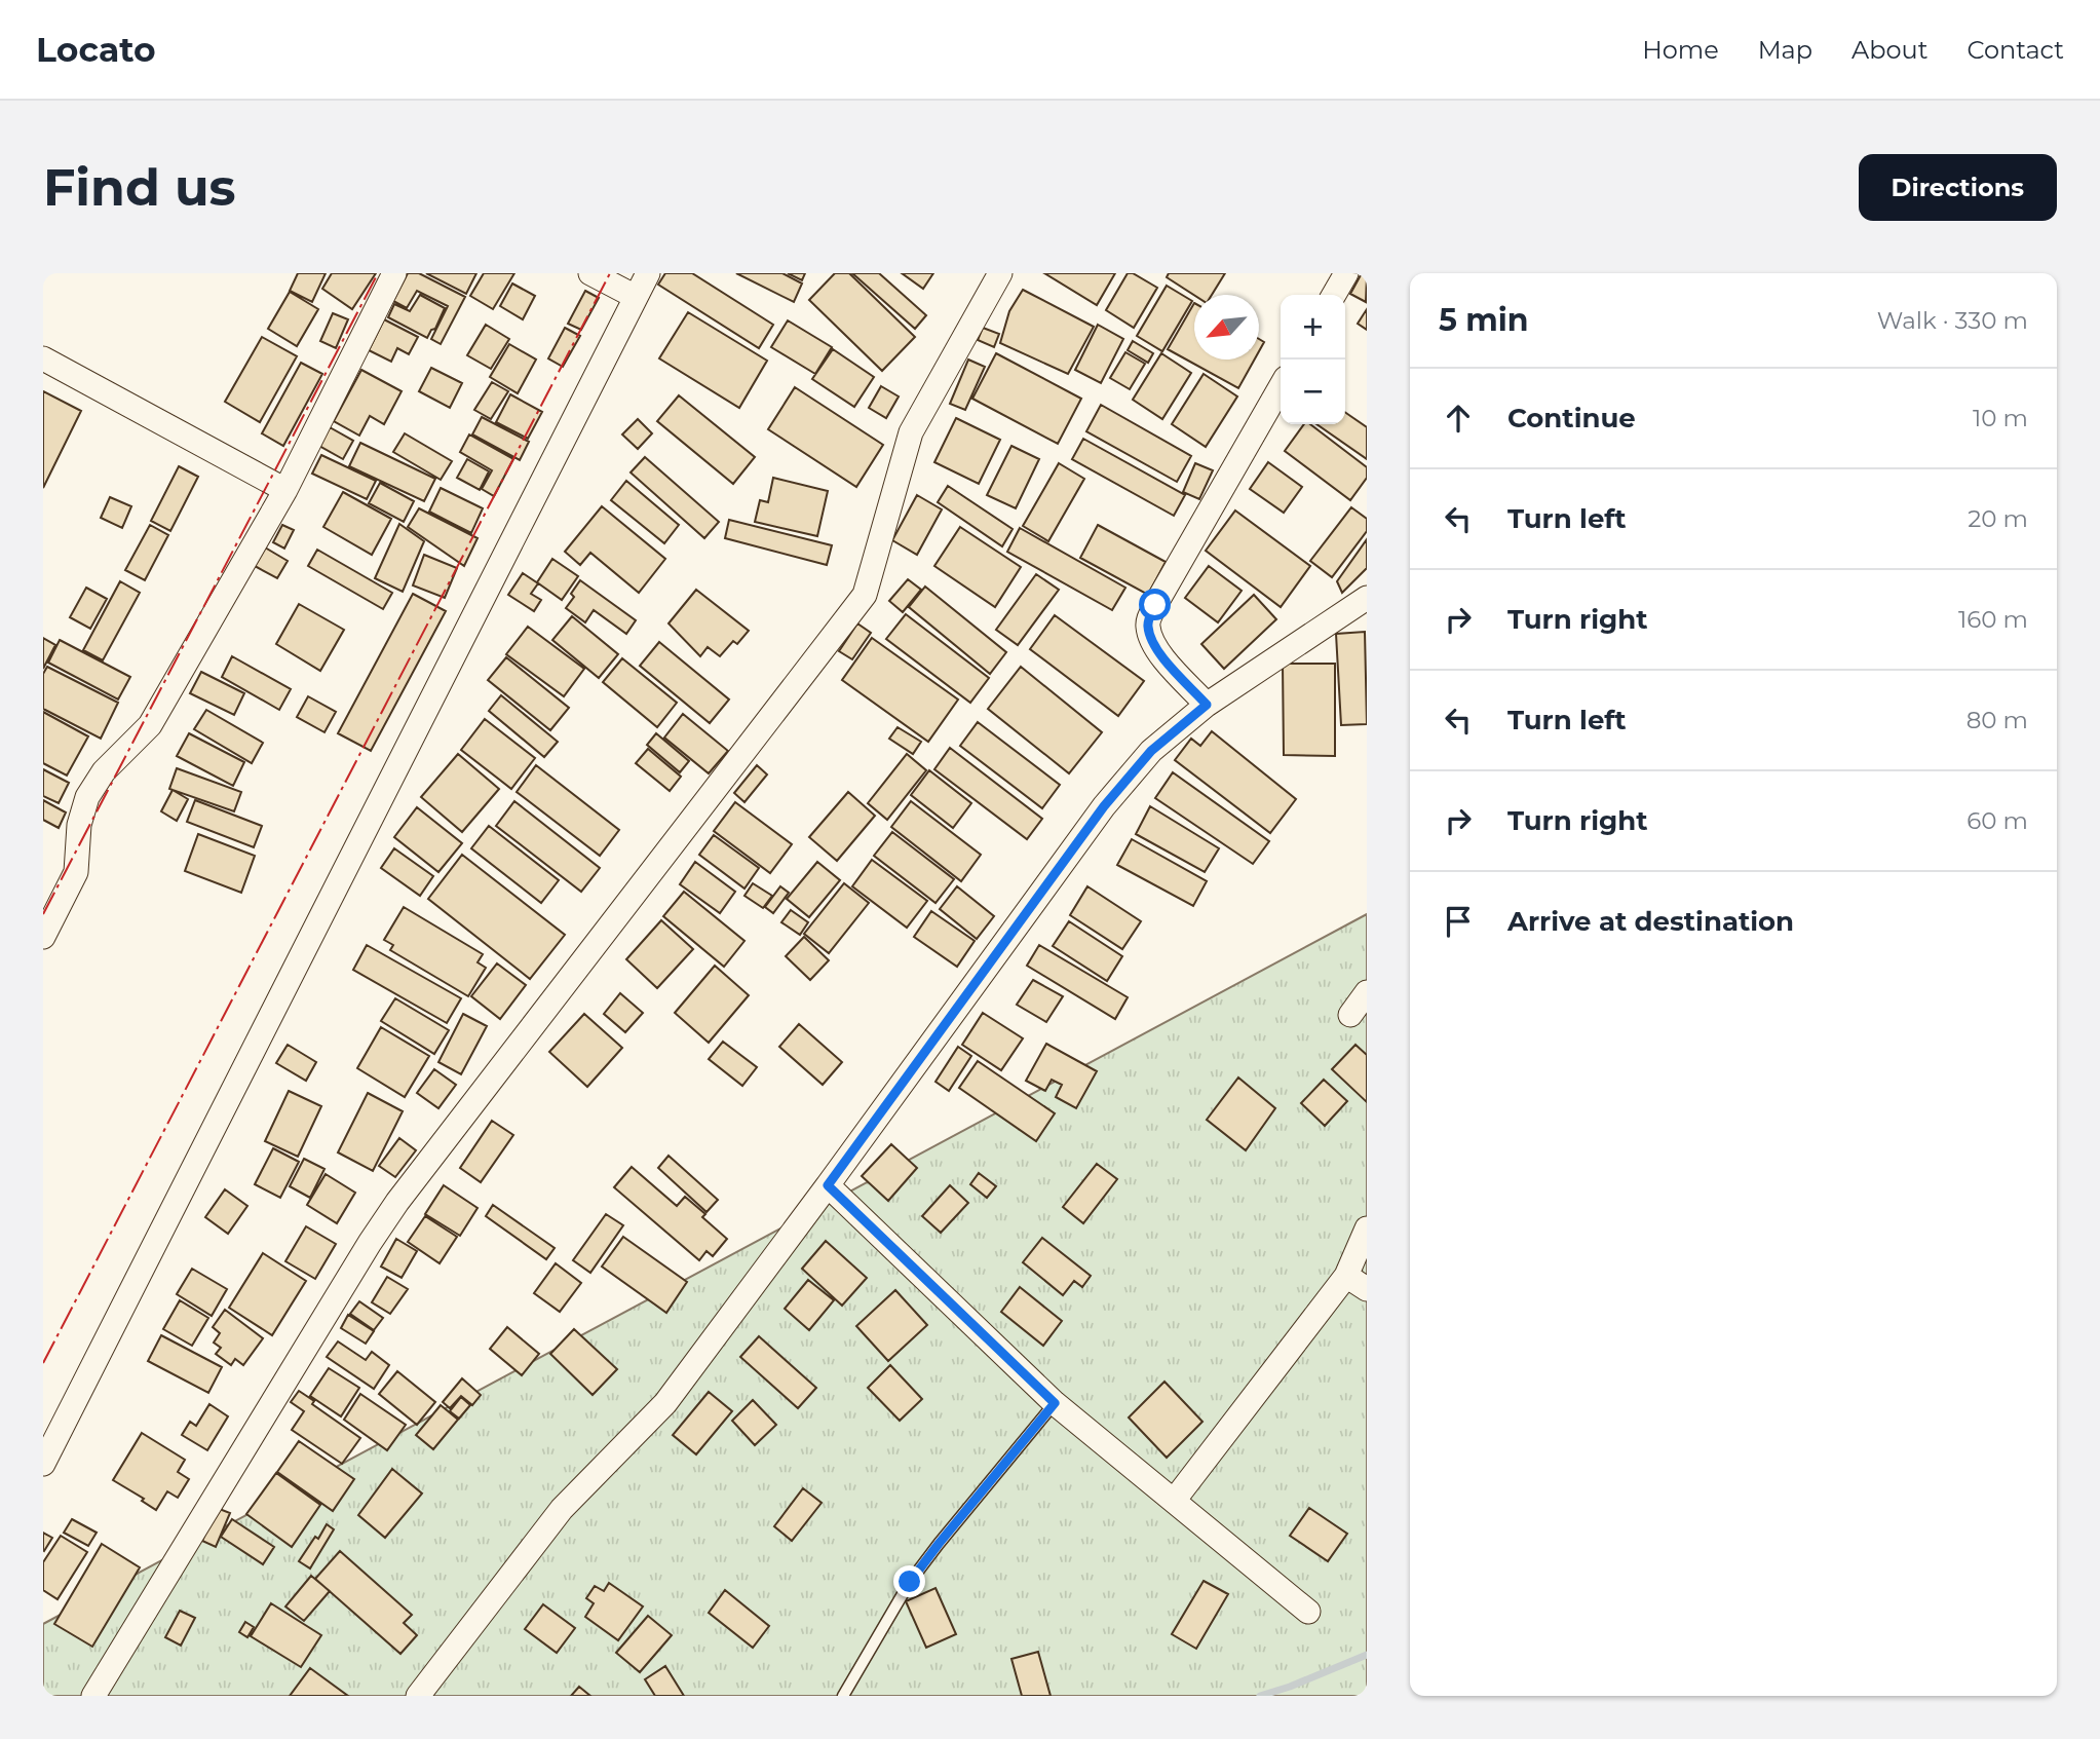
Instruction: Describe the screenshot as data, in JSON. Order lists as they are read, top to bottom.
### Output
{
  "north": "bottom left",
  "page": {
    "header": "Locato",
    "nav": [
      "Home",
      "Map",
      "About",
      "Contact"
    ],
    "buttons": "Directions",
    "title": "Find us",
    "heading": ["5 min", "Walk · 330 m"],
    "map_buttons": ["+", "−"],
    "list": [
      ["Continue", "10 m"],
      ["Turn left", "20 m"],
      ["Turn right", "160 m"],
      ["Turn left", "80 m"],
      ["Turn right", "60 m"],
      "Arrive at destination"
    ]
  }
}
